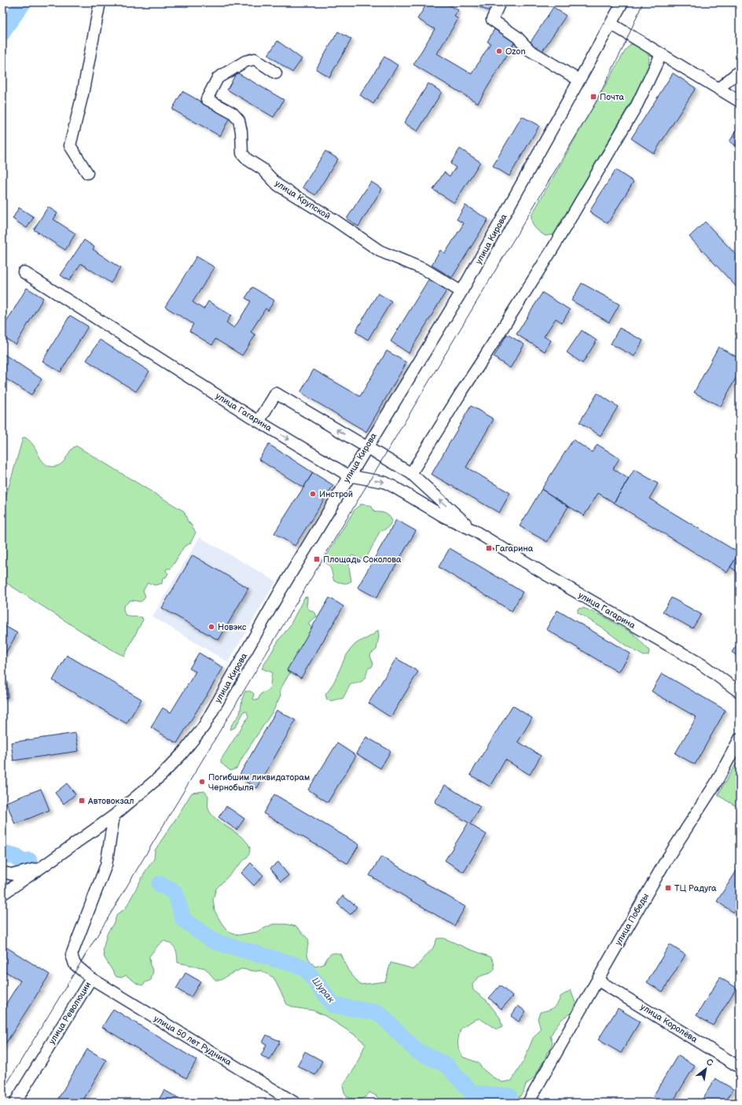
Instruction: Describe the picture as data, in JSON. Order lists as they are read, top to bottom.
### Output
{
  "streets": {
    "street": [
      "улица Крупской",
      "улица Кирова",
      "улица Гагарина",
      "улица Победы",
      "улица Революции",
      "улица Королёва",
      "улица 50 лет Рудника"
    ]
  },
  "crossings": [
    ["улица Крупской", "улица Кирова"],
    ["улица Кирова", "улица Гагарина"],
    ["улица Кирова", "улица Революции"],
    ["улица Победы", "улица Королёва"],
    ["улица Революции", "улица 50 лет Рудника"]
  ],
  "water": ["Шурак"],
  "places": {
    "other": [
      "Ozon",
      "Инстрой",
      "Новэкс",
      "Погибшим ликвидаторам Чернобыля"
    ],
    "transit": [
      "Почта",
      "Гагарина",
      "Площадь Соколова",
      "Автовокзал",
      "ТЦ Радуга"
    ]
  },
  "north": "top right"
}
